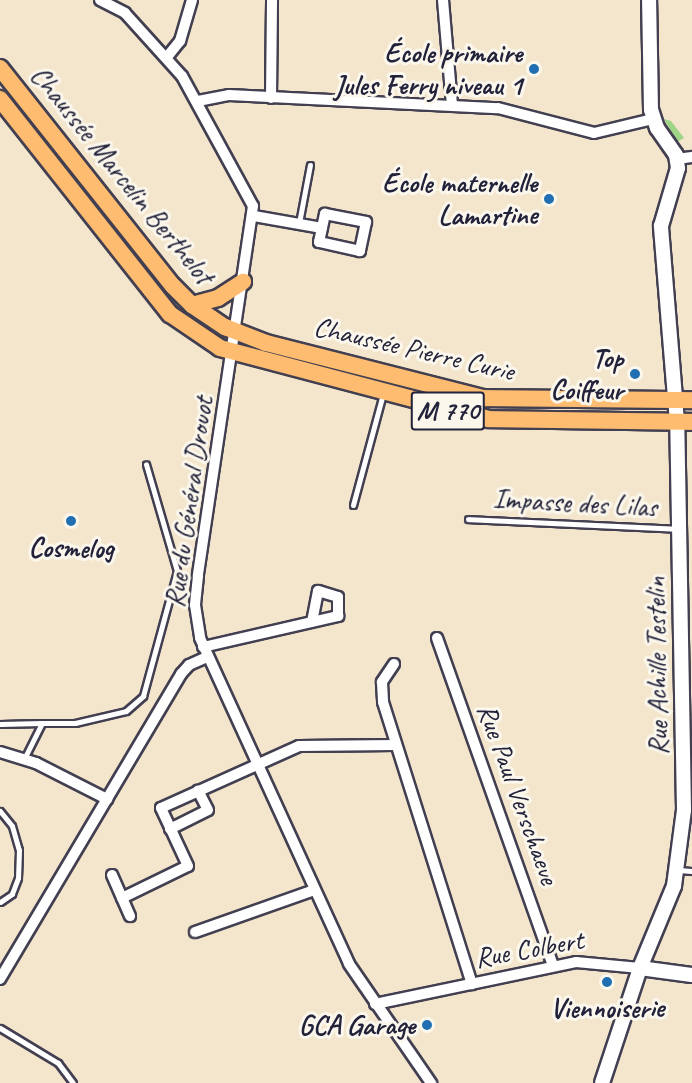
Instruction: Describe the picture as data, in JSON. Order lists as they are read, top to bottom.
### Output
{
  "streets": {
    "main road": ["Chaussée Marcelin Berthelot", "Chaussée Pierre Curie", "M 770"],
    "street": [
      "Rue du Général Drouot",
      "Rue Achille Testelin",
      "Rue Paul Verschaeve",
      "Rue Colbert"
    ],
    "lane": ["Impasse des Lilas"]
  },
  "crossings": [
    ["Chaussée Marcelin Berthelot", "Chaussée Pierre Curie"],
    ["Chaussée Marcelin Berthelot", "Rue du Général Drouot"],
    ["Chaussée Pierre Curie", "Rue du Général Drouot"],
    ["Chaussée Pierre Curie", "Rue Achille Testelin"],
    ["Rue du Général Drouot", "Rue Colbert"],
    ["Impasse des Lilas", "Rue Achille Testelin"],
    ["Rue Achille Testelin", "Rue Colbert"],
    ["Rue Paul Verschaeve", "Rue Colbert"]
  ],
  "places": [
    "École primaire Jules Ferry niveau 1",
    "École maternelle Lamartine",
    "Top Coiffeur",
    "Cosmelog",
    "Viennoiserie",
    "GCA Garage"
  ]
}
